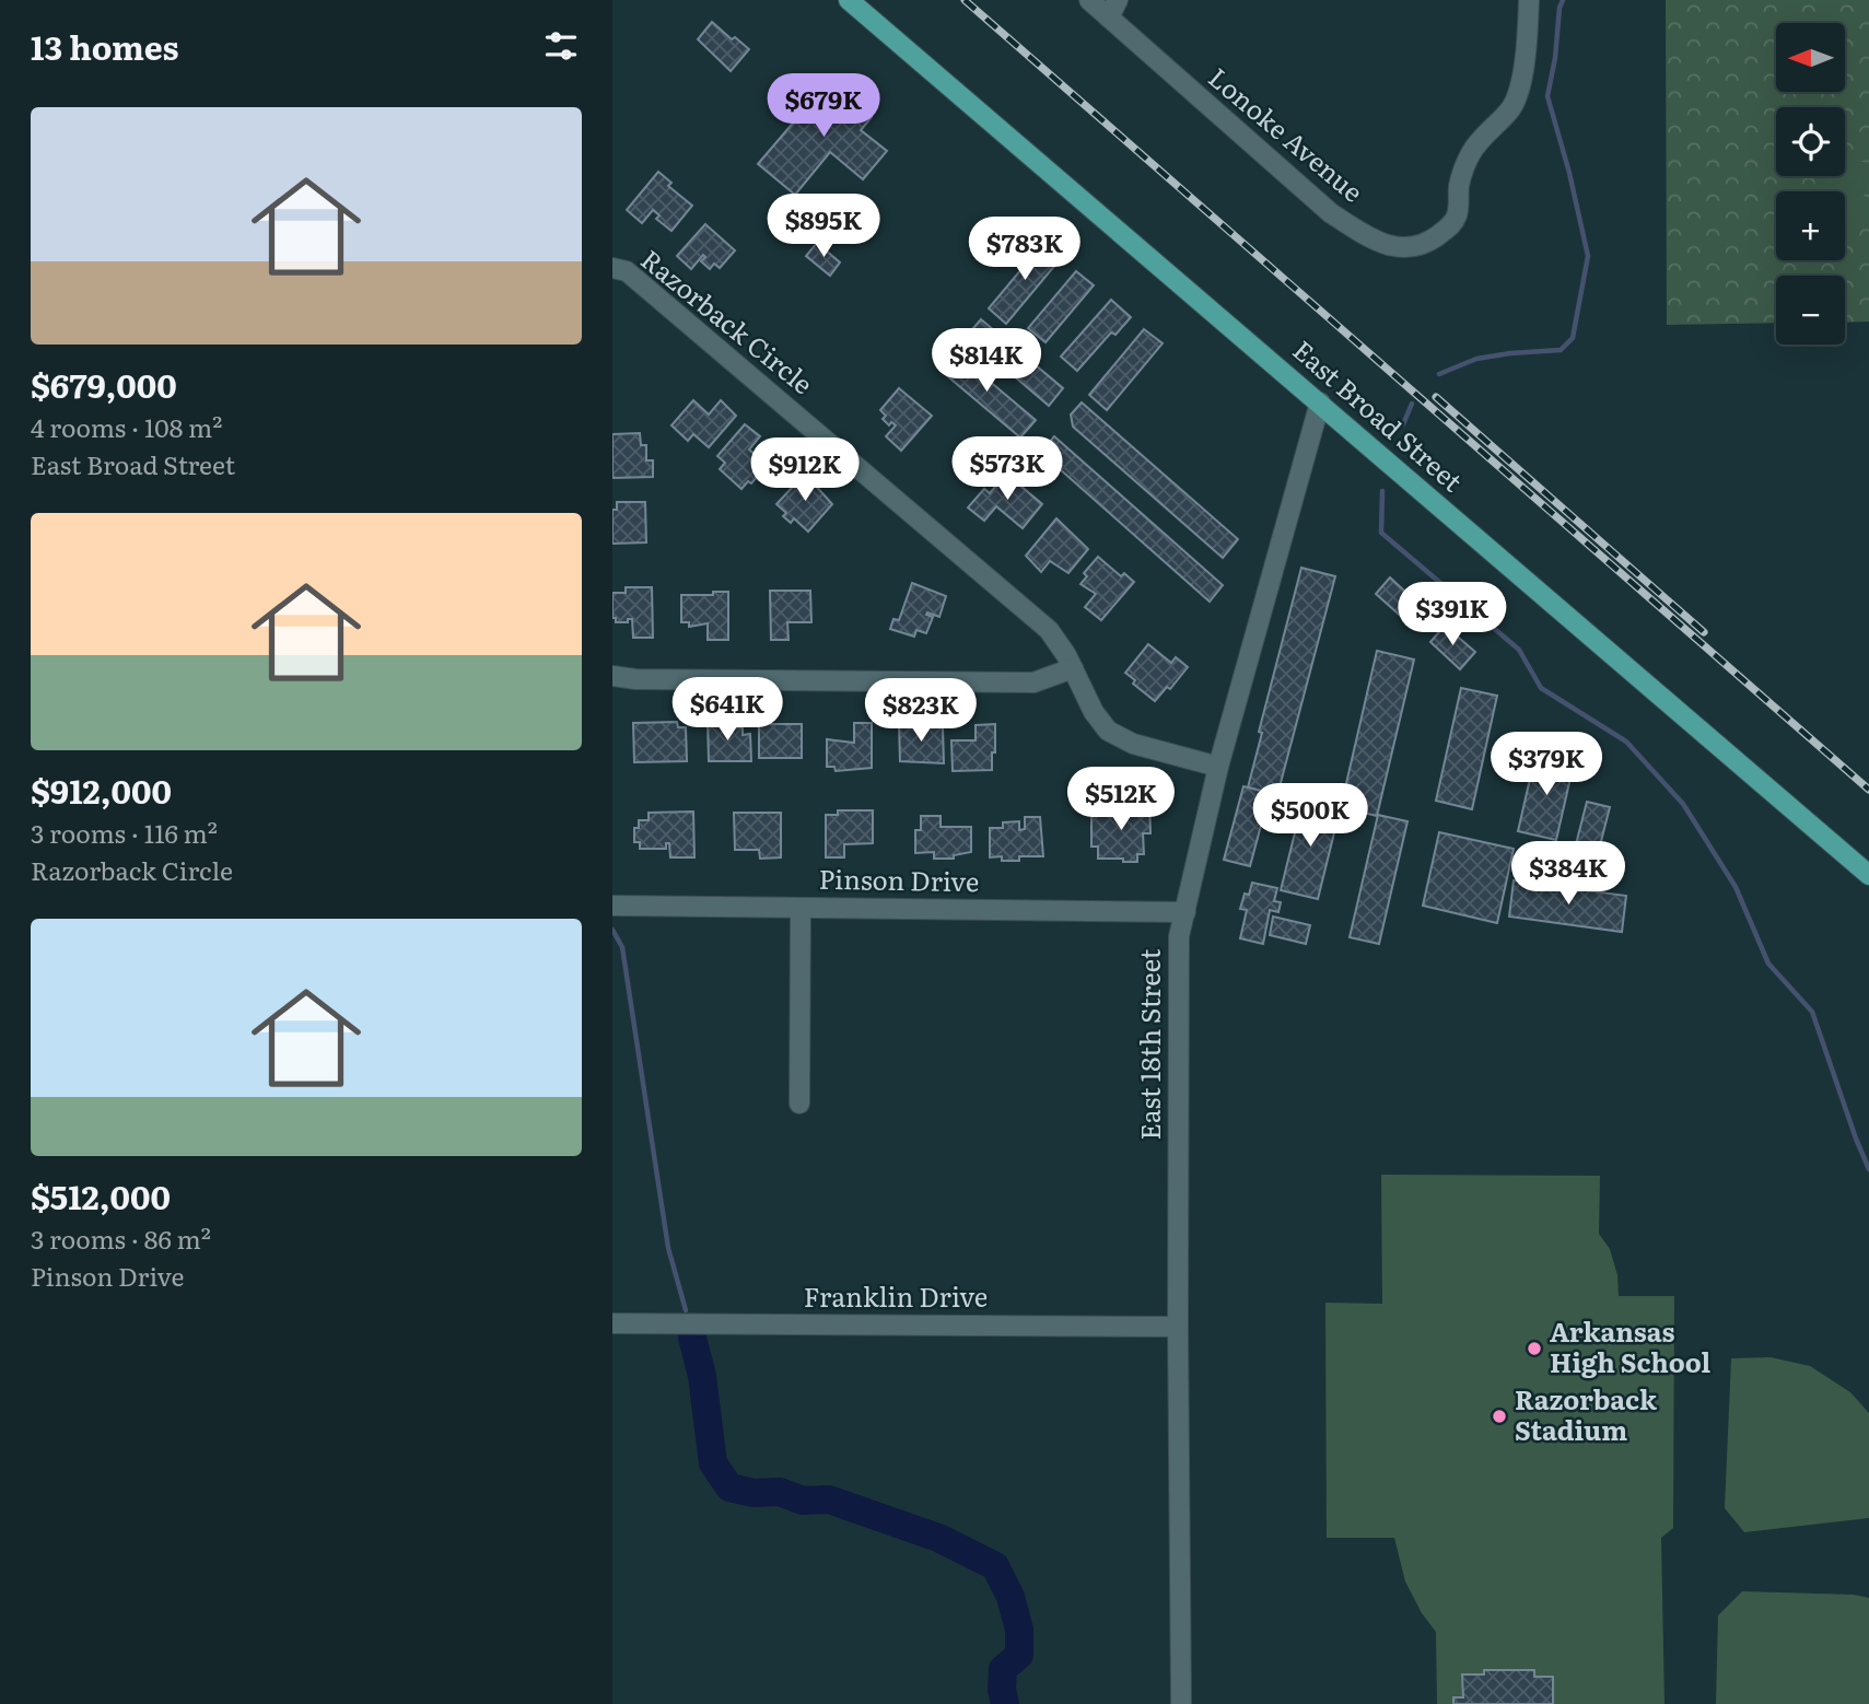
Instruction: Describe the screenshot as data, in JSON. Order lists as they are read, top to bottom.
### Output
{
  "streets": {
    "main road": ["East Broad Street"],
    "street": [
      "Lonoke Avenue",
      "Razorback Circle",
      "Pinson Drive",
      "East 18th Street",
      "Franklin Drive"
    ]
  },
  "crossings": [
    ["Razorback Circle", "East 18th Street"],
    ["East Broad Street", "East 18th Street"],
    ["Pinson Drive", "East 18th Street"],
    ["East 18th Street", "Franklin Drive"]
  ],
  "places": ["Arkansas High School", "Razorback Stadium"],
  "north": "left",
  "page": {
    "heading": "13 homes",
    "map_buttons": ["+", "−"],
    "price": [
      "$679K",
      "$895K",
      "$783K",
      "$814K",
      "$573K",
      "$912K",
      "$391K",
      "$641K",
      "$823K",
      "$379K",
      "$512K",
      "$500K",
      "$384K"
    ],
    "list": [
      {
        "name": "$679,000",
        "note": "4 rooms · 108 m² · East Broad Street"
      },
      {
        "name": "$912,000",
        "note": "3 rooms · 116 m² · Razorback Circle"
      },
      {
        "name": "$512,000",
        "note": "3 rooms · 86 m² · Pinson Drive"
      }
    ]
  }
}
